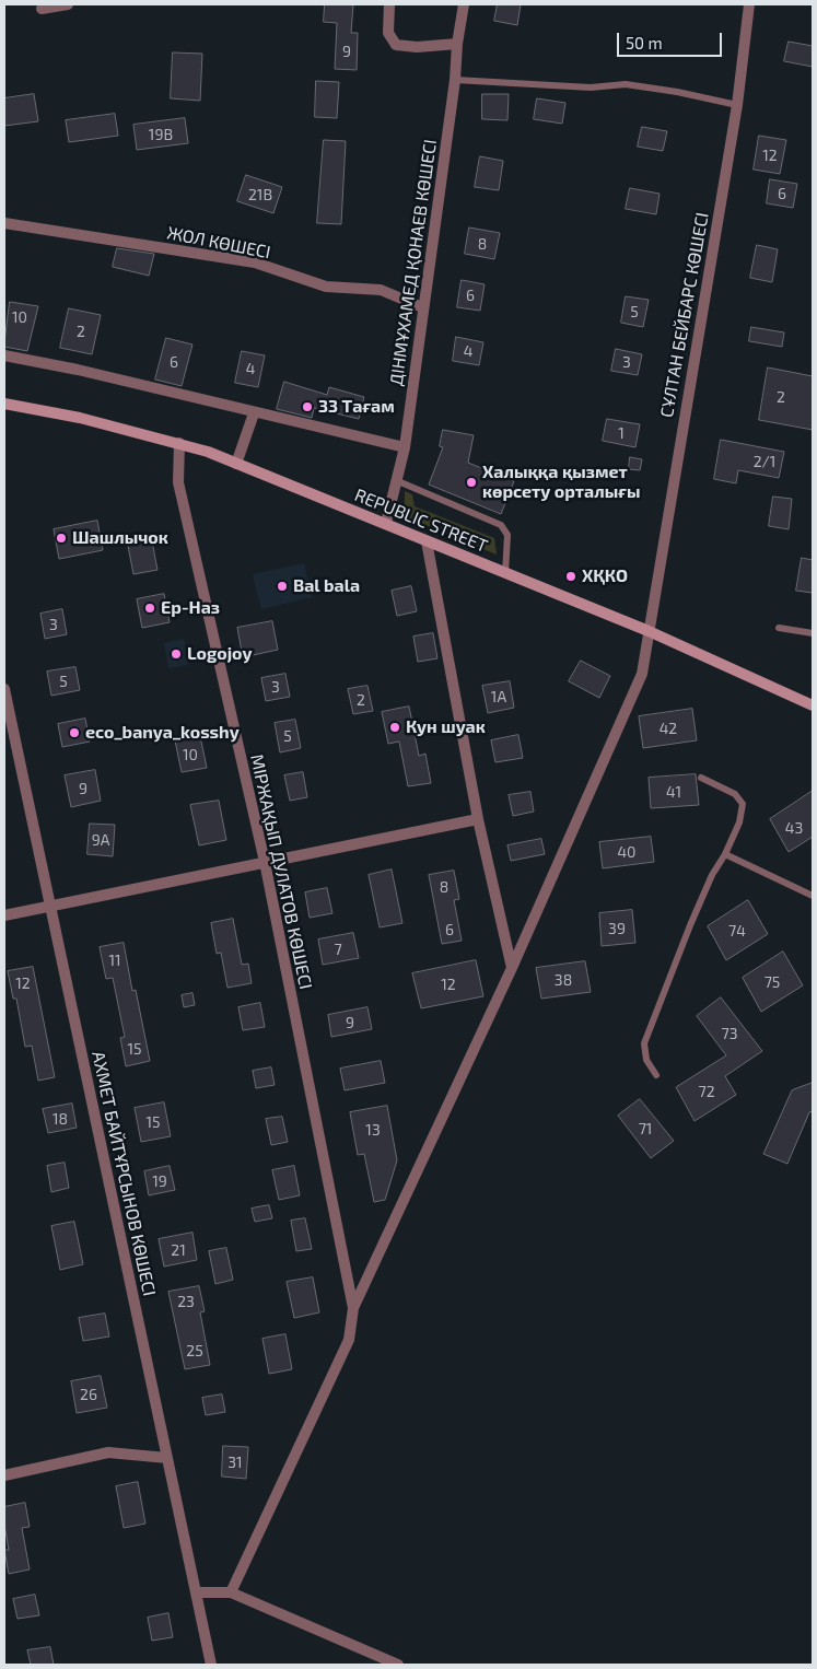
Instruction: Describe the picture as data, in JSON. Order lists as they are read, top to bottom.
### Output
{
  "streets": {
    "main road": ["REPUBLIC STREET"],
    "street": [
      "ЖОЛ КӨШЕСІ",
      "ДІНМҰХАМЕД ҚОНАЕВ КӨШЕСІ",
      "СҰЛТАН БЕЙБАРС КӨШЕСІ",
      "МІРЖАҚЫП ДУЛАТОВ КӨШЕСІ",
      "АХМЕТ БАЙТҰРСЫНОВ КӨШЕСІ"
    ]
  },
  "crossings": [
    ["ЖОЛ КӨШЕСІ", "ДІНМҰХАМЕД ҚОНАЕВ КӨШЕСІ"],
    ["ДІНМҰХАМЕД ҚОНАЕВ КӨШЕСІ", "REPUBLIC STREET"],
    ["СҰЛТАН БЕЙБАРС КӨШЕСІ", "REPUBLIC STREET"],
    ["СҰЛТАН БЕЙБАРС КӨШЕСІ", "МІРЖАҚЫП ДУЛАТОВ КӨШЕСІ"],
    ["REPUBLIC STREET", "МІРЖАҚЫП ДУЛАТОВ КӨШЕСІ"]
  ],
  "places": [
    "33 Тағам",
    "Халыққа қызмет көрсету орталығы",
    "Шашлычок",
    "ХҚКО",
    "Bal bala",
    "Ер-Наз",
    "Logojoy",
    "Кун шуак",
    "eco_banya_kosshy"
  ],
  "house_numbers": [
    "9",
    "19В",
    "12",
    "6",
    "21В",
    "8",
    "6",
    "5",
    "10",
    "2",
    "4",
    "6",
    "3",
    "4",
    "2",
    "1",
    "2/1",
    "3",
    "5",
    "3",
    "1А",
    "2",
    "42",
    "5",
    "10",
    "9",
    "41",
    "43",
    "9А",
    "40",
    "8",
    "39",
    "6",
    "74",
    "7",
    "11",
    "38",
    "75",
    "12",
    "12",
    "9",
    "73",
    "15",
    "72",
    "18",
    "15",
    "71",
    "13",
    "19",
    "21",
    "23",
    "25",
    "26",
    "31"
  ],
  "scale_bar": "50 m"
}
